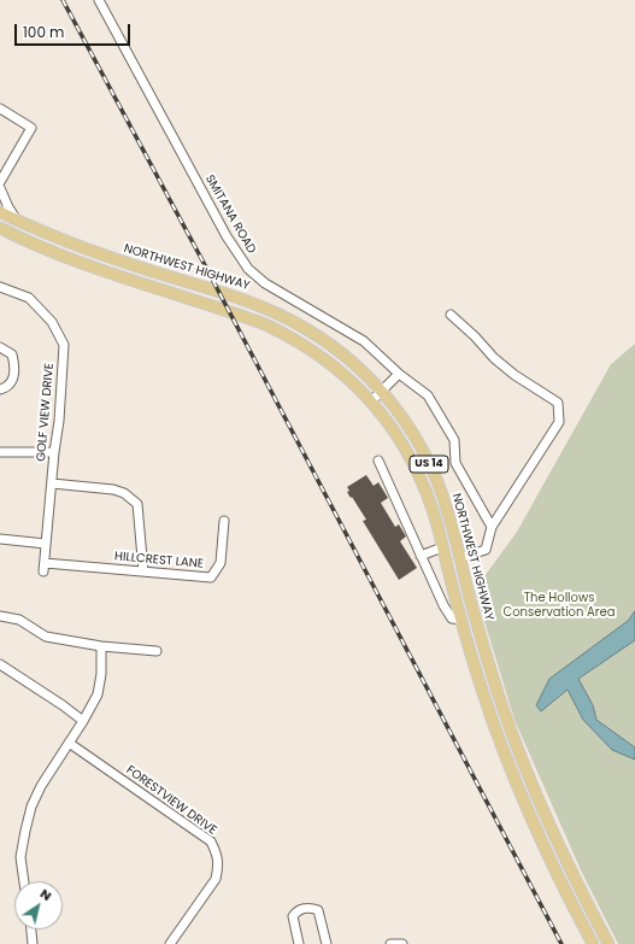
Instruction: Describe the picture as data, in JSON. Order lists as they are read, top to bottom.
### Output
{
  "streets": {
    "main road": ["NORTHWEST HIGHWAY", "US 14"],
    "street": [
      "SMITANA ROAD",
      "GOLF VIEW DRIVE",
      "HILLCREST LANE",
      "FORESTVIEW DRIVE"
    ]
  },
  "crossings": [
    ["GOLF VIEW DRIVE", "HILLCREST LANE"]
  ],
  "parks": ["The Hollows Conservation Area"],
  "scale_bar": "100 m",
  "north": "top right"
}
